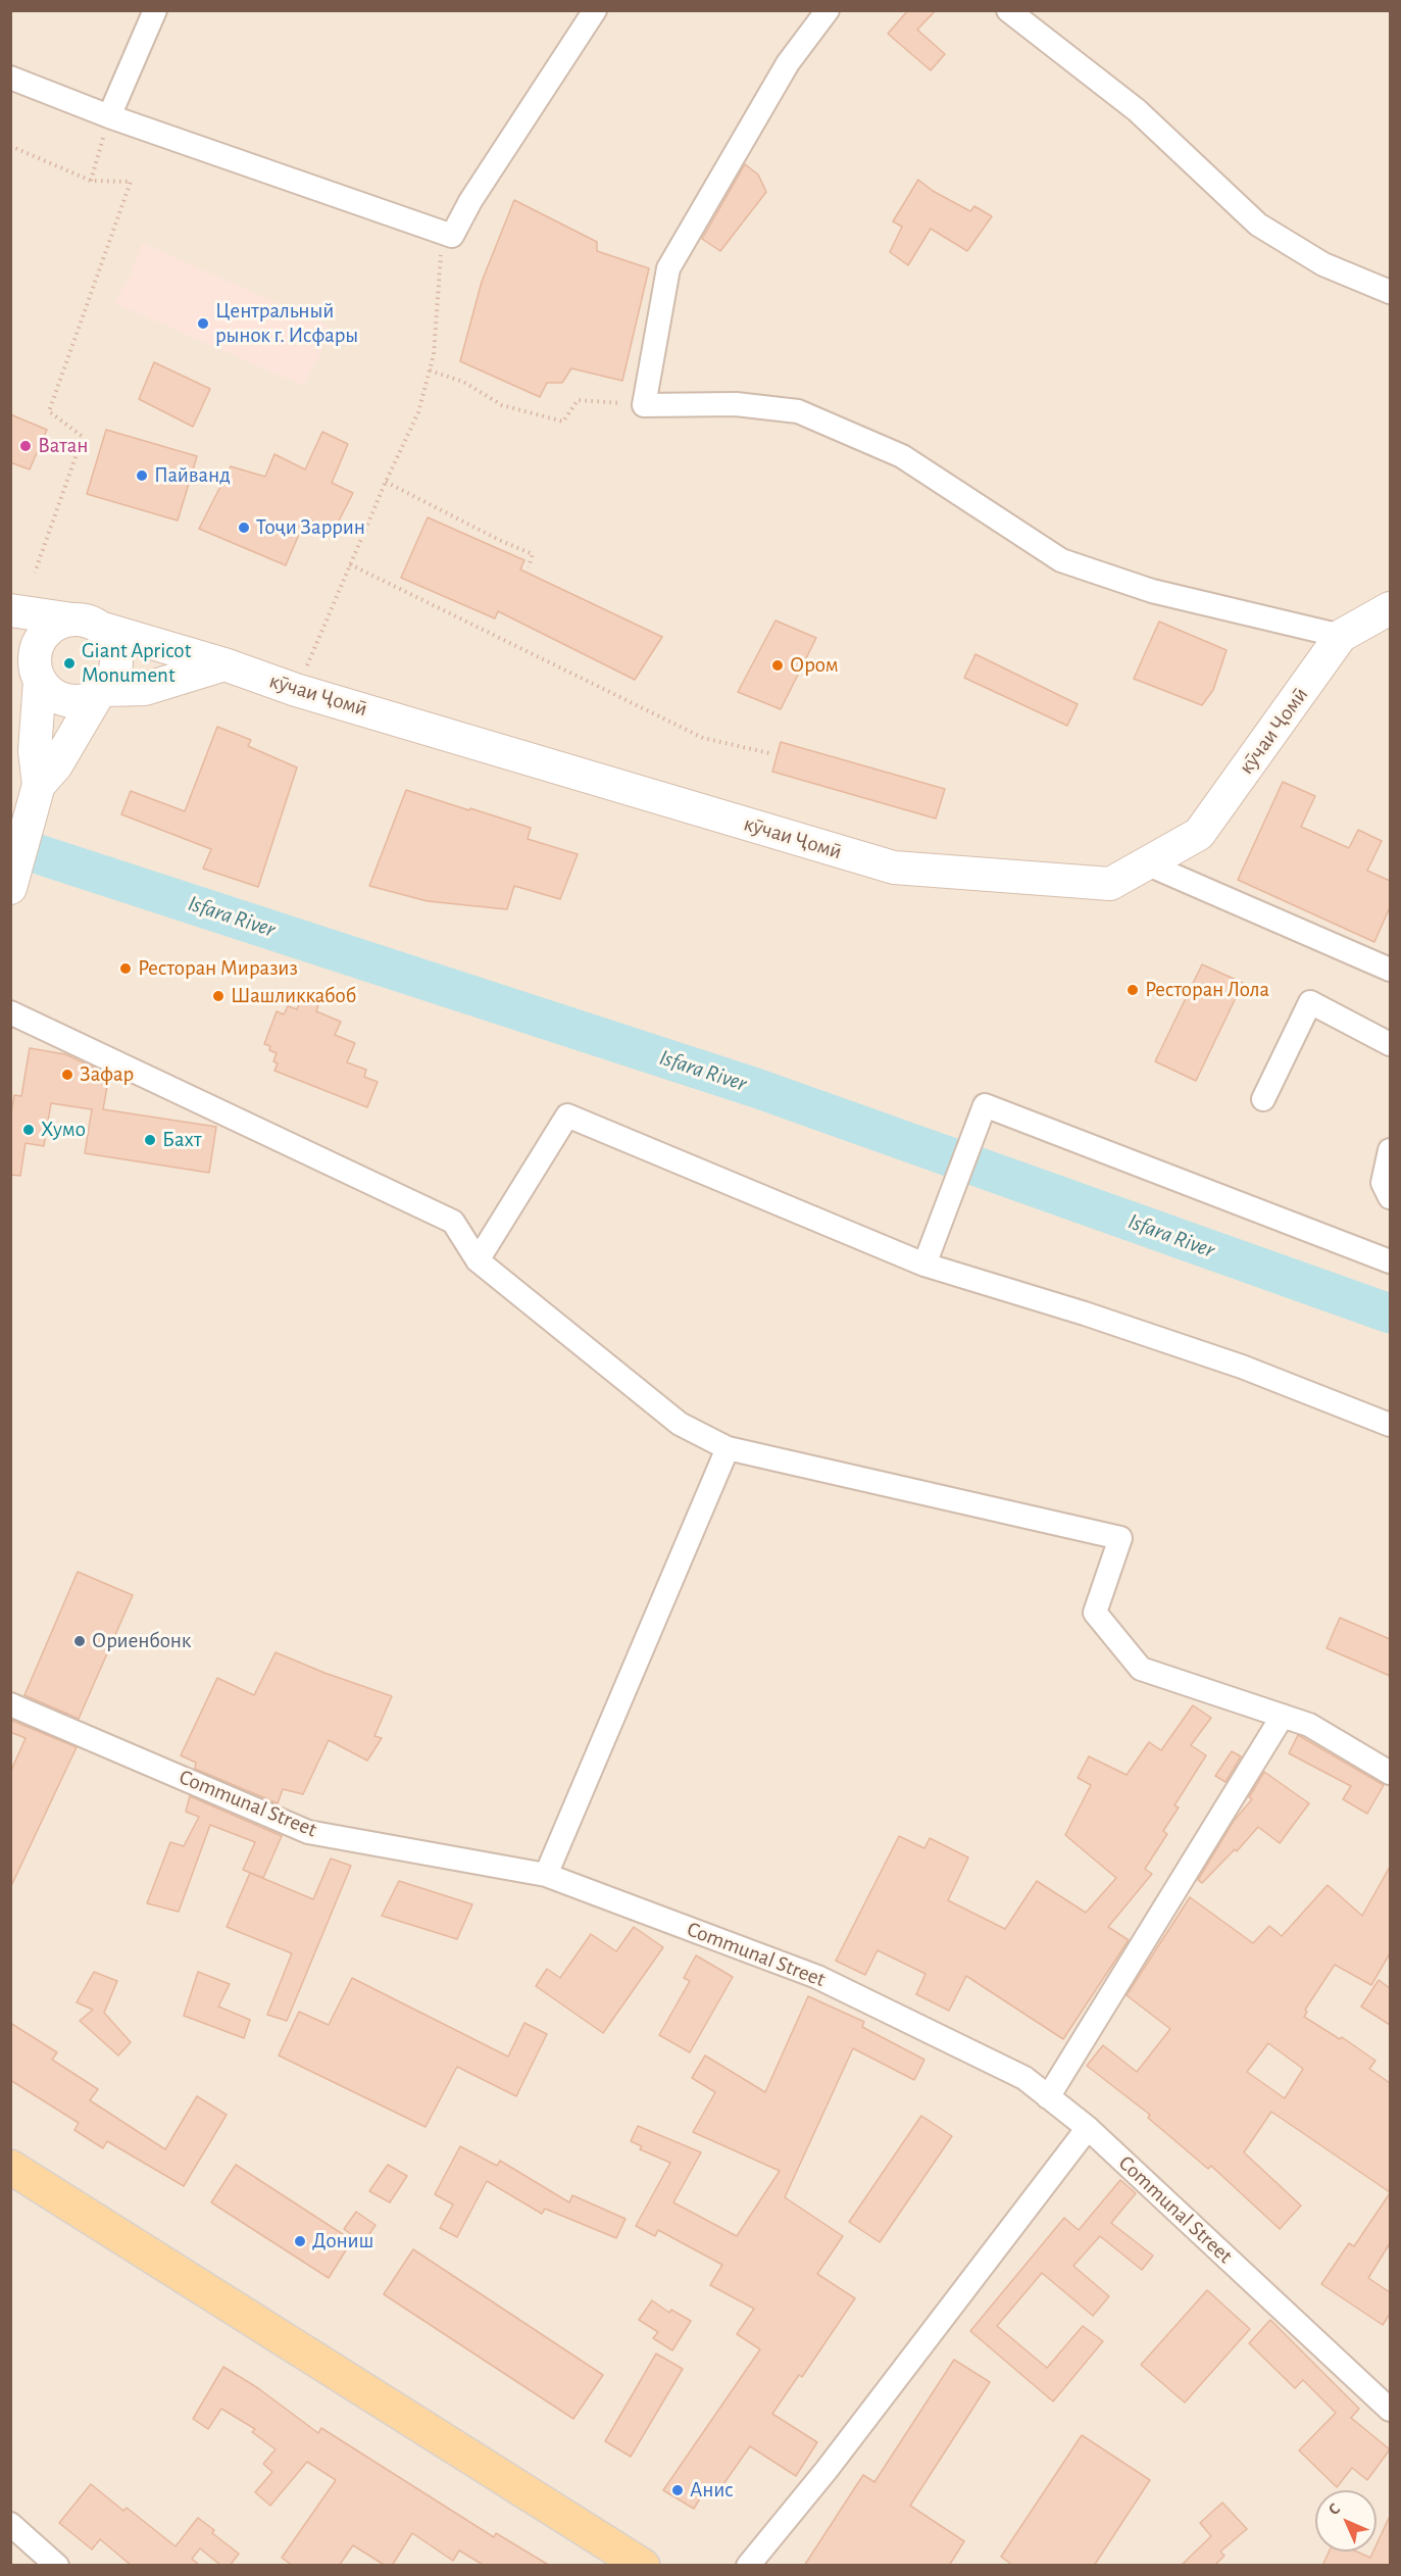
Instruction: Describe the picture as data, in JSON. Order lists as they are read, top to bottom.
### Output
{
  "streets": {
    "main road": ["кӯчаи Ҷомӣ"],
    "street": ["Communal Street"]
  },
  "water": ["Isfara River"],
  "places": [
    "Центральный рынок г. Исфары",
    "Ватан",
    "Пайванд",
    "Тоҷи Заррин",
    "Giant Apricot Monument",
    "Ором",
    "Ресторан Миразиз",
    "Ресторан Лола",
    "Шашликкабоб",
    "Зафар",
    "Хумо",
    "Бахт",
    "Ориенбонк",
    "Дониш",
    "Анис"
  ],
  "north": "top left"
}
